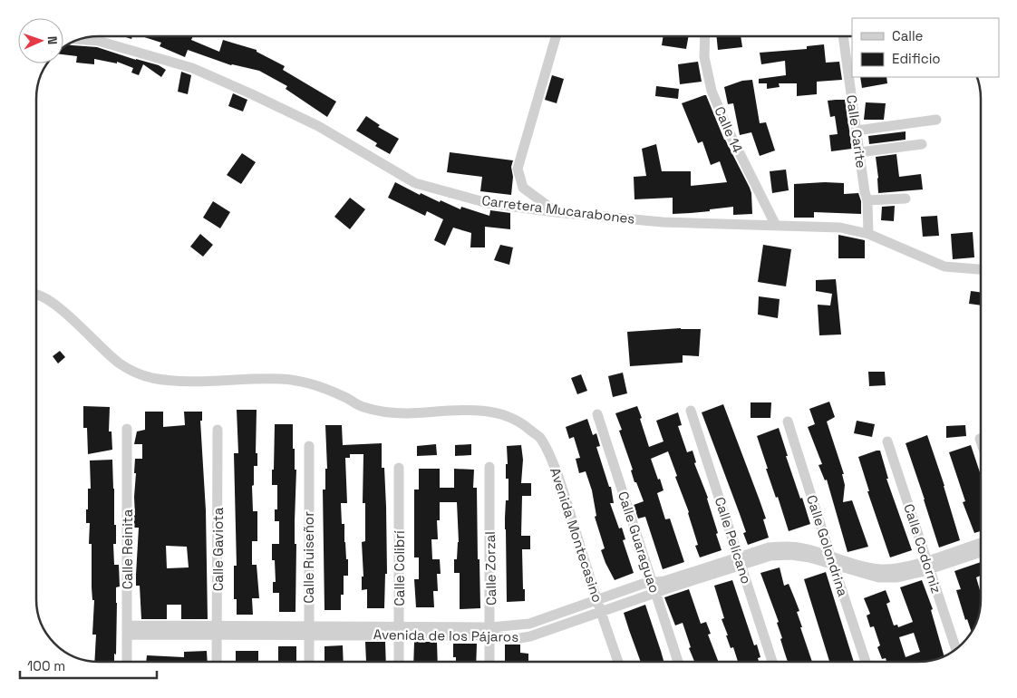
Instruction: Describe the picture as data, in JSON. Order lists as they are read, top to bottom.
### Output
{
  "streets": {
    "street": [
      "Calle 14",
      "Calle Carite",
      "Carretera Mucarabones",
      "Avenida Montecasino",
      "Calle Pelícano",
      "Calle Guaraguao",
      "Calle Golondrina",
      "Calle Codorniz",
      "Calle Reinita",
      "Calle Gaviota",
      "Calle Ruiseñor",
      "Calle Colibrí",
      "Calle Zorzal",
      "Avenida de los Pájaros"
    ]
  },
  "crossings": [
    ["Calle 14", "Carretera Mucarabones"],
    ["Calle Carite", "Carretera Mucarabones"],
    ["Avenida Montecasino", "Avenida de los Pájaros"],
    ["Calle Pelícano", "Avenida de los Pájaros"],
    ["Calle Guaraguao", "Avenida de los Pájaros"],
    ["Calle Golondrina", "Avenida de los Pájaros"],
    ["Calle Codorniz", "Avenida de los Pájaros"],
    ["Calle Reinita", "Avenida de los Pájaros"],
    ["Calle Gaviota", "Avenida de los Pájaros"],
    ["Calle Ruiseñor", "Avenida de los Pájaros"],
    ["Calle Colibrí", "Avenida de los Pájaros"],
    ["Calle Zorzal", "Avenida de los Pájaros"]
  ],
  "legend": ["Calle", "Edificio"],
  "scale_bar": "100 m",
  "north": "right"
}
